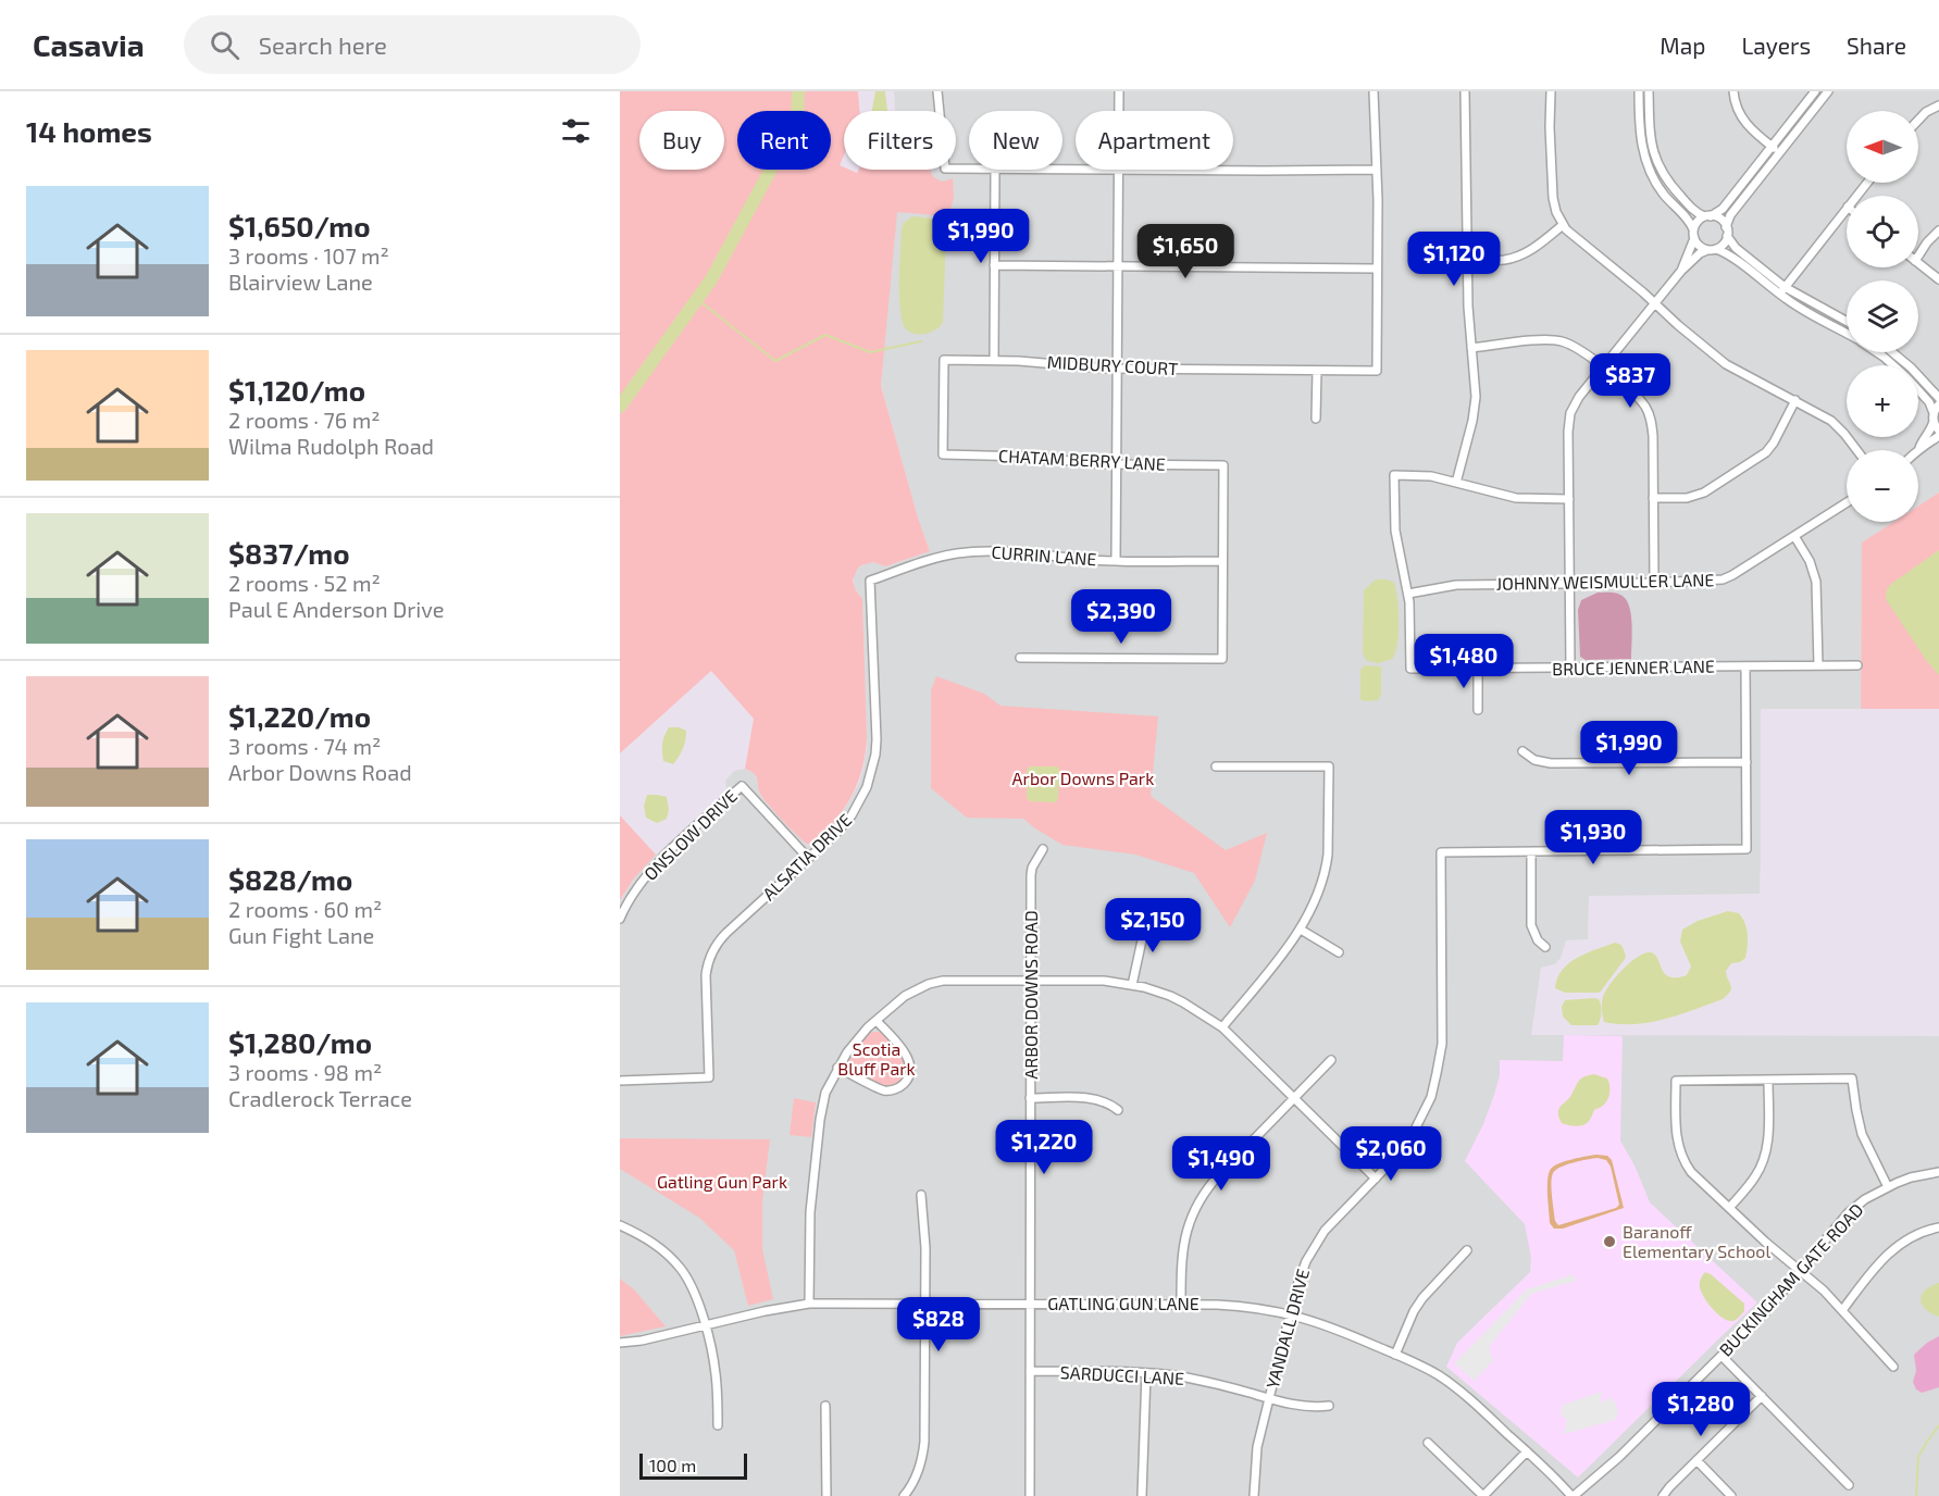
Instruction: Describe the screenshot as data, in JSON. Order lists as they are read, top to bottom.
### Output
{
  "streets": {
    "street": [
      "MIDBURY COURT",
      "CHATAM BERRY LANE",
      "CURRIN LANE",
      "JOHNNY WEISMULLER LANE",
      "BRUCE JENNER LANE",
      "ONSLOW DRIVE",
      "ALSATIA DRIVE",
      "ARBOR DOWNS ROAD",
      "BUCKINGHAM GATE ROAD",
      "GATLING GUN LANE",
      "YANDALL DRIVE",
      "SARDUCCI LANE"
    ]
  },
  "crossings": [
    ["MIDBURY COURT", "CHATAM BERRY LANE"],
    ["CHATAM BERRY LANE", "CURRIN LANE"],
    ["CURRIN LANE", "ALSATIA DRIVE"],
    ["JOHNNY WEISMULLER LANE", "BRUCE JENNER LANE"],
    ["ONSLOW DRIVE", "ALSATIA DRIVE"],
    ["ARBOR DOWNS ROAD", "GATLING GUN LANE"],
    ["ARBOR DOWNS ROAD", "SARDUCCI LANE"],
    ["BUCKINGHAM GATE ROAD", "GATLING GUN LANE"],
    ["GATLING GUN LANE", "YANDALL DRIVE"],
    ["YANDALL DRIVE", "SARDUCCI LANE"]
  ],
  "parks": ["Arbor Downs Park", "Scotia Bluff Park", "Gatling Gun Park"],
  "places": ["Baranoff Elementary School"],
  "scale_bar": "100 m",
  "north": "left",
  "page": {
    "header": "Casavia",
    "search": "Search here",
    "nav": ["Map", "Layers", "Share"],
    "heading": "14 homes",
    "map_buttons": ["+", "−"],
    "chip": [
      "Buy",
      "Rent",
      "Filters",
      "New",
      "Apartment"
    ],
    "list": [
      {
        "name": "$1,650/mo",
        "note": "3 rooms · 107 m² · Blairview Lane"
      },
      {
        "name": "$1,120/mo",
        "note": "2 rooms · 76 m² · Wilma Rudolph Road"
      },
      {
        "name": "$837/mo",
        "note": "2 rooms · 52 m² · Paul E Anderson Drive"
      },
      {
        "name": "$1,220/mo",
        "note": "3 rooms · 74 m² · Arbor Downs Road"
      },
      {
        "name": "$828/mo",
        "note": "2 rooms · 60 m² · Gun Fight Lane"
      },
      {
        "name": "$1,280/mo",
        "note": "3 rooms · 98 m² · Cradlerock Terrace"
      }
    ],
    "price": [
      "$1,990",
      "$1,650",
      "$1,120",
      "$837",
      "$2,390",
      "$1,480",
      "$1,990",
      "$1,930",
      "$2,150",
      "$1,220",
      "$2,060",
      "$1,490",
      "$828",
      "$1,280"
    ],
    "scale": "100 m"
  }
}
